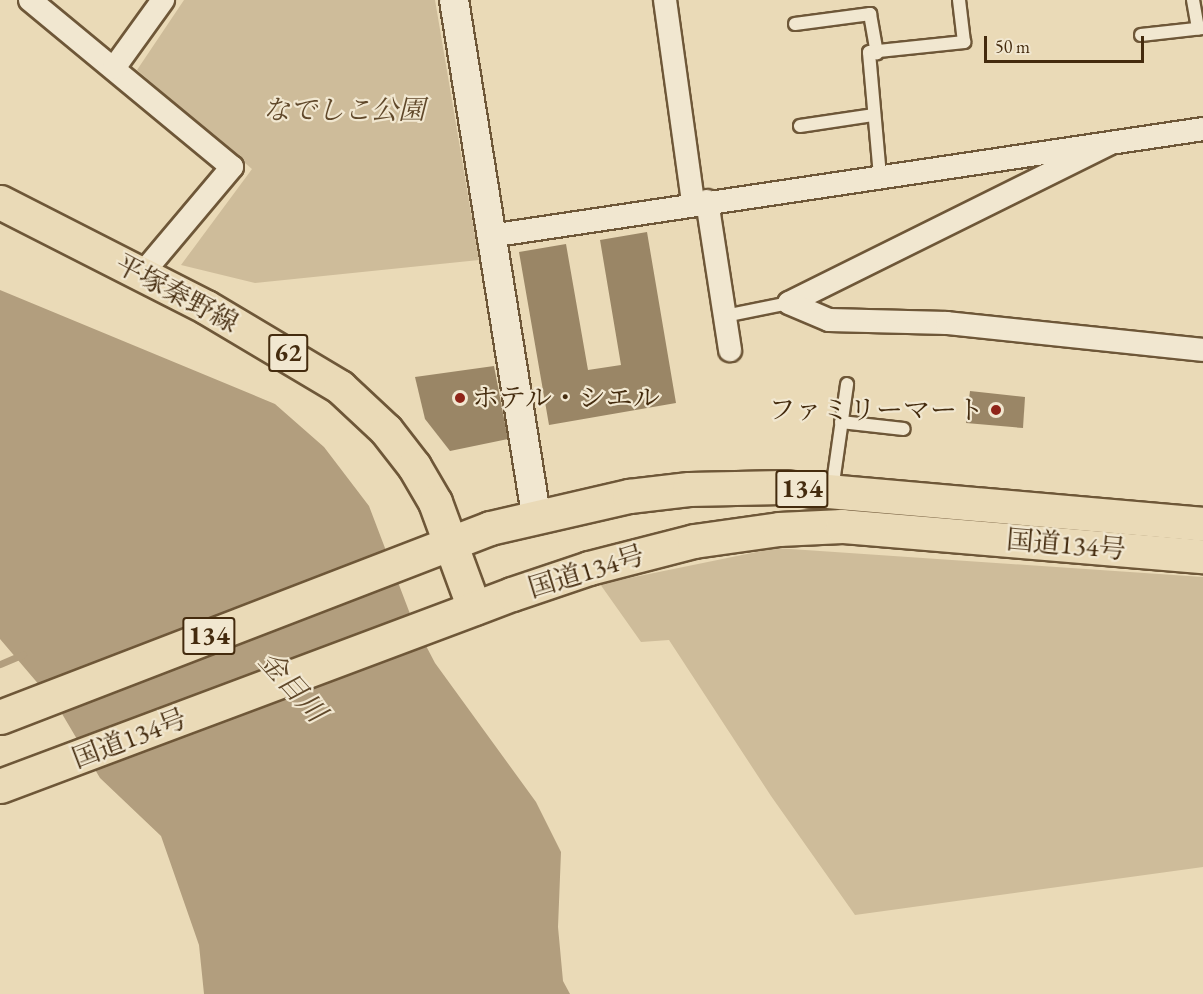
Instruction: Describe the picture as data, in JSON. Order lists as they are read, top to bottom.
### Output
{
  "streets": {
    "main road": [
      "平塚秦野線",
      "62",
      "134",
      "国道134号"
    ]
  },
  "crossings": [
    ["平塚秦野線", "国道134号"]
  ],
  "water": ["金目川"],
  "parks": ["なでしこ公園"],
  "places": ["ホテル・シエル", "ファミリーマート"],
  "scale_bar": "50 m"
}
